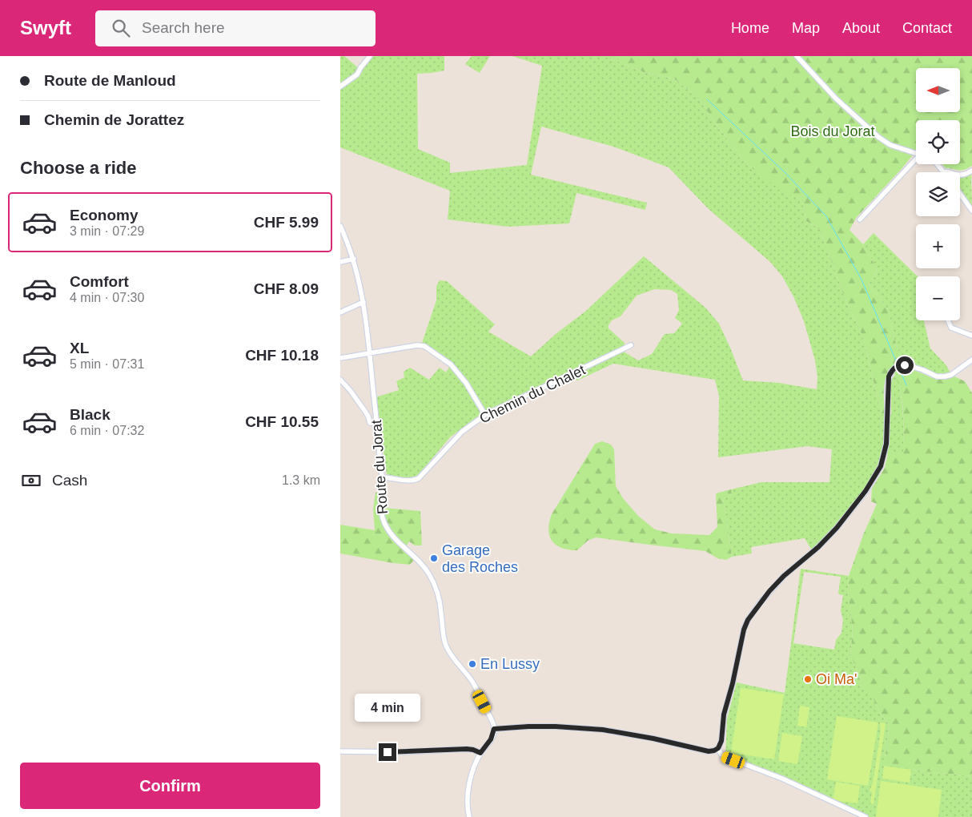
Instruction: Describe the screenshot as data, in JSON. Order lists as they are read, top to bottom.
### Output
{
  "streets": {
    "street": ["Chemin du Chalet", "Route du Jorat"]
  },
  "crossings": [
    ["Chemin du Chalet", "Route du Jorat"]
  ],
  "parks": ["Bois du Jorat"],
  "places": ["Garage des Roches", "En Lussy", "Oi Ma'"],
  "north": "left",
  "page": {
    "header": "Swyft",
    "search": "Search here",
    "nav": [
      "Home",
      "Map",
      "About",
      "Contact"
    ],
    "banner": ["Route de Manloud", "Chemin de Jorattez"],
    "map_buttons": ["+", "−"],
    "heading": "Choose a ride",
    "list": [
      {
        "name": "Economy",
        "note": "3 min · 07:29",
        "value": "CHF 5.99"
      },
      {
        "name": "Comfort",
        "note": "4 min · 07:30",
        "value": "CHF 8.09"
      },
      {
        "name": "XL",
        "note": "5 min · 07:31",
        "value": "CHF 10.18"
      },
      {
        "name": "Black",
        "note": "6 min · 07:32",
        "value": "CHF 10.55"
      }
    ],
    "pay": ["Cash", "1.3 km"],
    "bubble": "4 min",
    "buttons": "Confirm"
  }
}
